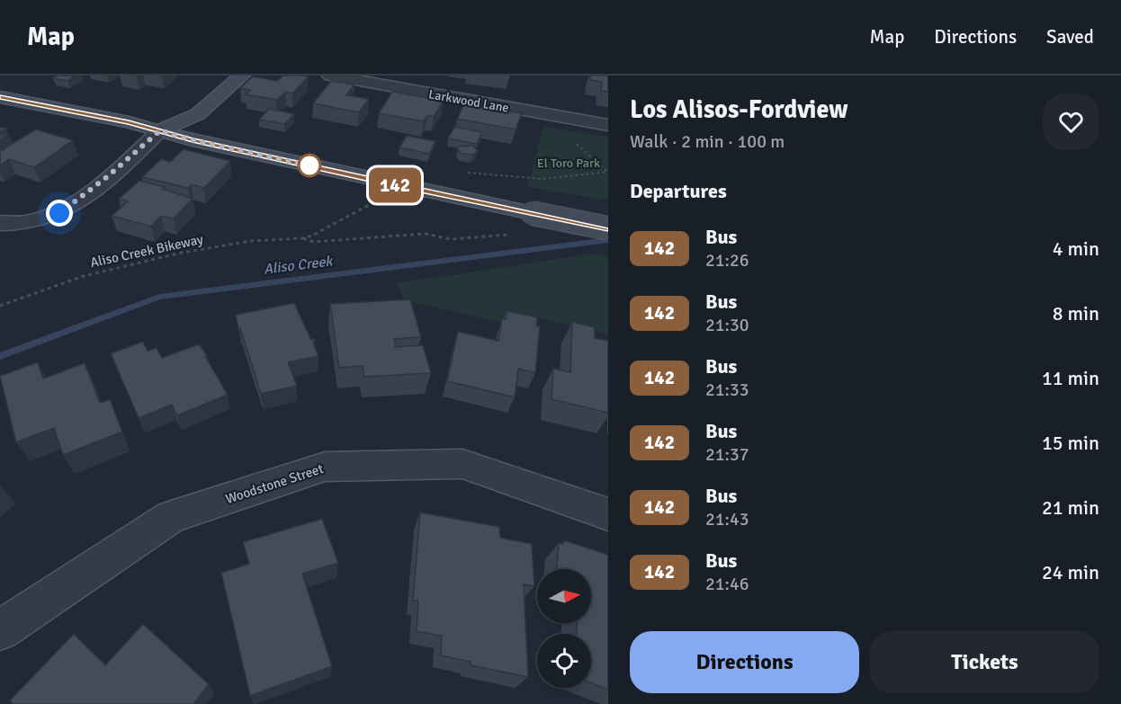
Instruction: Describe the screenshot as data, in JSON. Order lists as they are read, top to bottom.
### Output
{
  "streets": {
    "street": ["Larkwood Lane", "Woodstone Street"],
    "path": ["Aliso Creek Bikeway"]
  },
  "water": ["Aliso Creek"],
  "parks": ["El Toro Park"],
  "lines": ["bus line 142"],
  "north": "right",
  "page": {
    "header": "Map",
    "nav": ["Map", "Directions", "Saved"],
    "on_map": "142",
    "heading": [
      ["Los Alisos-Fordview", "Walk · 2 min · 100 m"],
      "Departures"
    ],
    "list": [
      {
        "mark": "142",
        "name": "Bus",
        "note": "21:26",
        "value": "4 min"
      },
      {
        "mark": "142",
        "name": "Bus",
        "note": "21:30",
        "value": "8 min"
      },
      {
        "mark": "142",
        "name": "Bus",
        "note": "21:33",
        "value": "11 min"
      },
      {
        "mark": "142",
        "name": "Bus",
        "note": "21:37",
        "value": "15 min"
      },
      {
        "mark": "142",
        "name": "Bus",
        "note": "21:43",
        "value": "21 min"
      },
      {
        "mark": "142",
        "name": "Bus",
        "note": "21:46",
        "value": "24 min"
      }
    ],
    "buttons": ["Directions", "Tickets"]
  }
}
